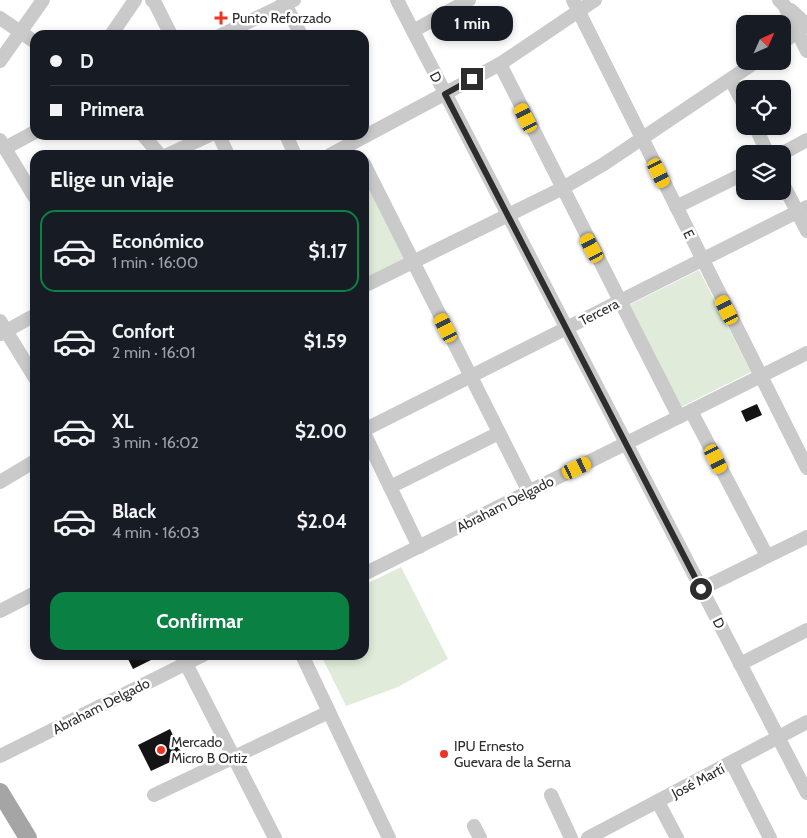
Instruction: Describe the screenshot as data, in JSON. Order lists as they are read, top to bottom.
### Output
{
  "streets": {
    "street": [
      "D",
      "E",
      "Tercera",
      "Abraham Delgado",
      "José Martí"
    ]
  },
  "crossings": [
    ["D", "Tercera"],
    ["D", "Abraham Delgado"],
    ["D", "José Martí"],
    ["E", "Tercera"],
    ["E", "Abraham Delgado"]
  ],
  "places": {
    "health": ["Punto Reforzado"],
    "other": ["Mercado Micro B Ortiz", "IPU Ernesto Guevara de la Serna"]
  },
  "north": "top right",
  "page": {
    "bubble": "1 min",
    "banner": ["D", "Primera"],
    "heading": "Elige un viaje",
    "list": [
      {
        "name": "Económico",
        "note": "1 min · 16:00",
        "value": "$1.17"
      },
      {
        "name": "Confort",
        "note": "2 min · 16:01",
        "value": "$1.59"
      },
      {
        "name": "XL",
        "note": "3 min · 16:02",
        "value": "$2.00"
      },
      {
        "name": "Black",
        "note": "4 min · 16:03",
        "value": "$2.04"
      }
    ],
    "buttons": "Confirmar"
  }
}
